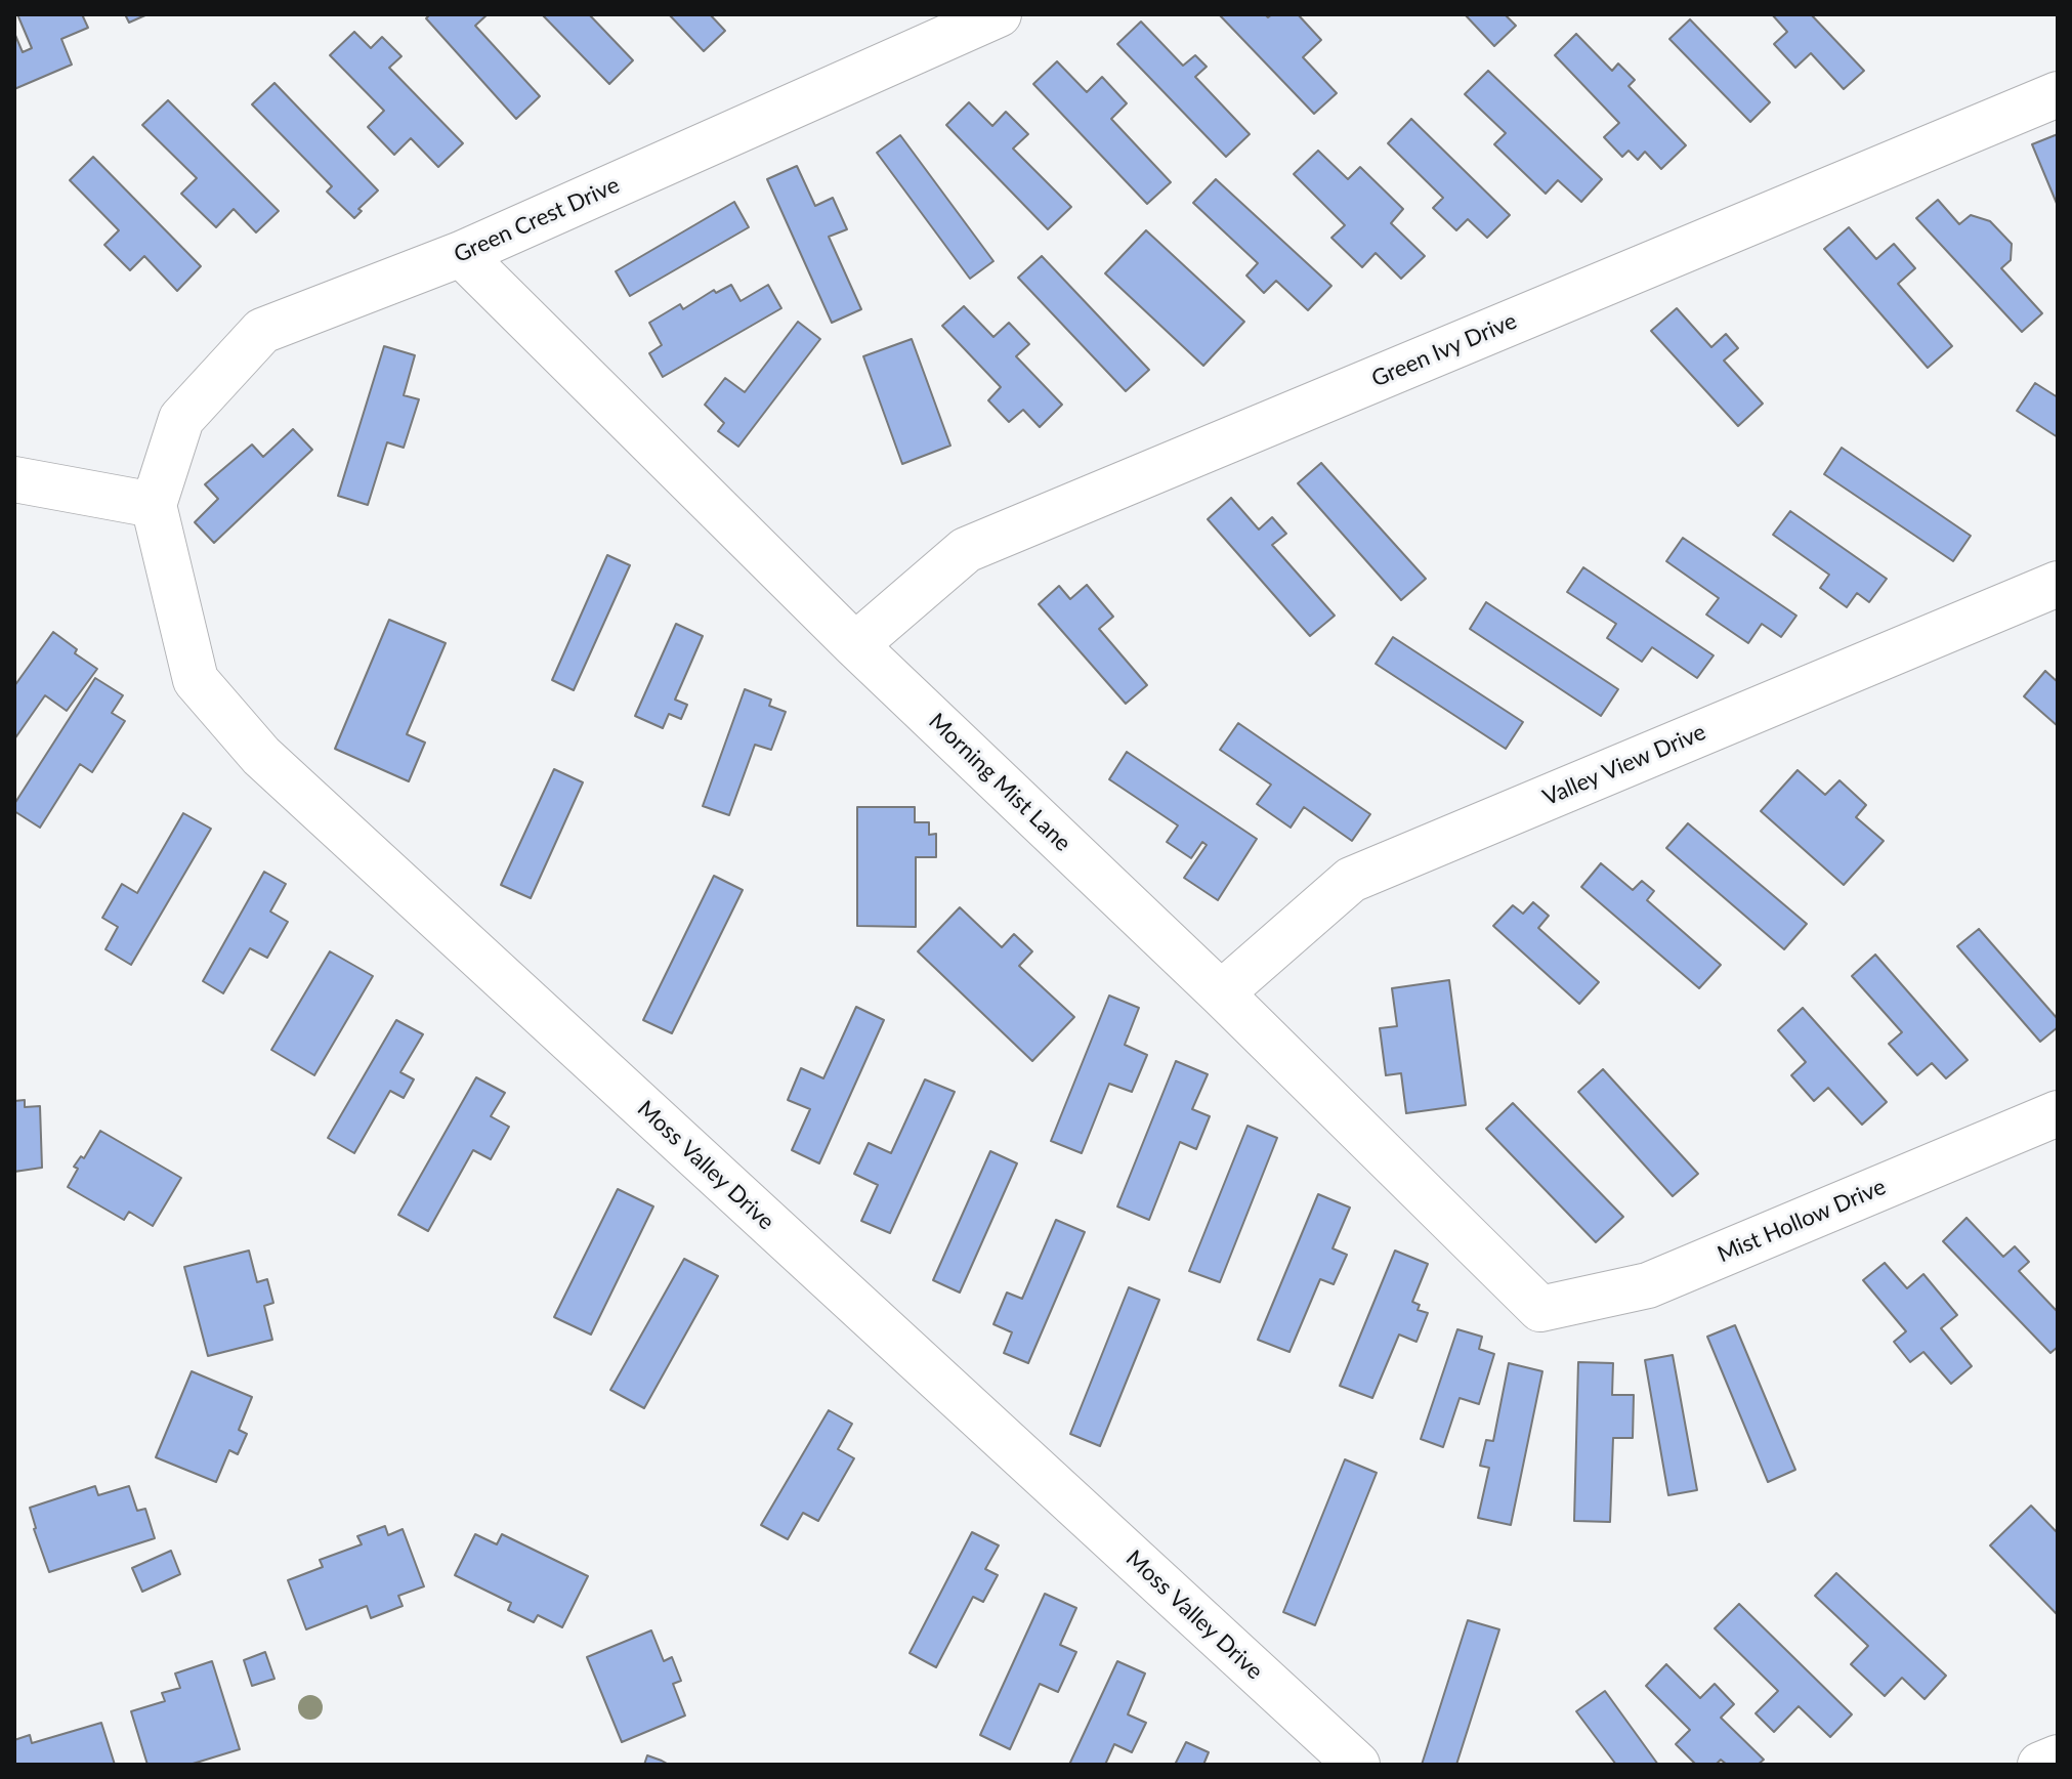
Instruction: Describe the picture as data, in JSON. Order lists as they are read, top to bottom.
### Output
{
  "streets": {
    "street": [
      "Green Crest Drive",
      "Green Ivy Drive",
      "Valley View Drive",
      "Morning Mist Lane",
      "Moss Valley Drive",
      "Mist Hollow Drive"
    ]
  },
  "crossings": [
    ["Green Crest Drive", "Morning Mist Lane"],
    ["Green Crest Drive", "Moss Valley Drive"],
    ["Green Ivy Drive", "Morning Mist Lane"],
    ["Valley View Drive", "Morning Mist Lane"],
    ["Morning Mist Lane", "Mist Hollow Drive"]
  ]
}
